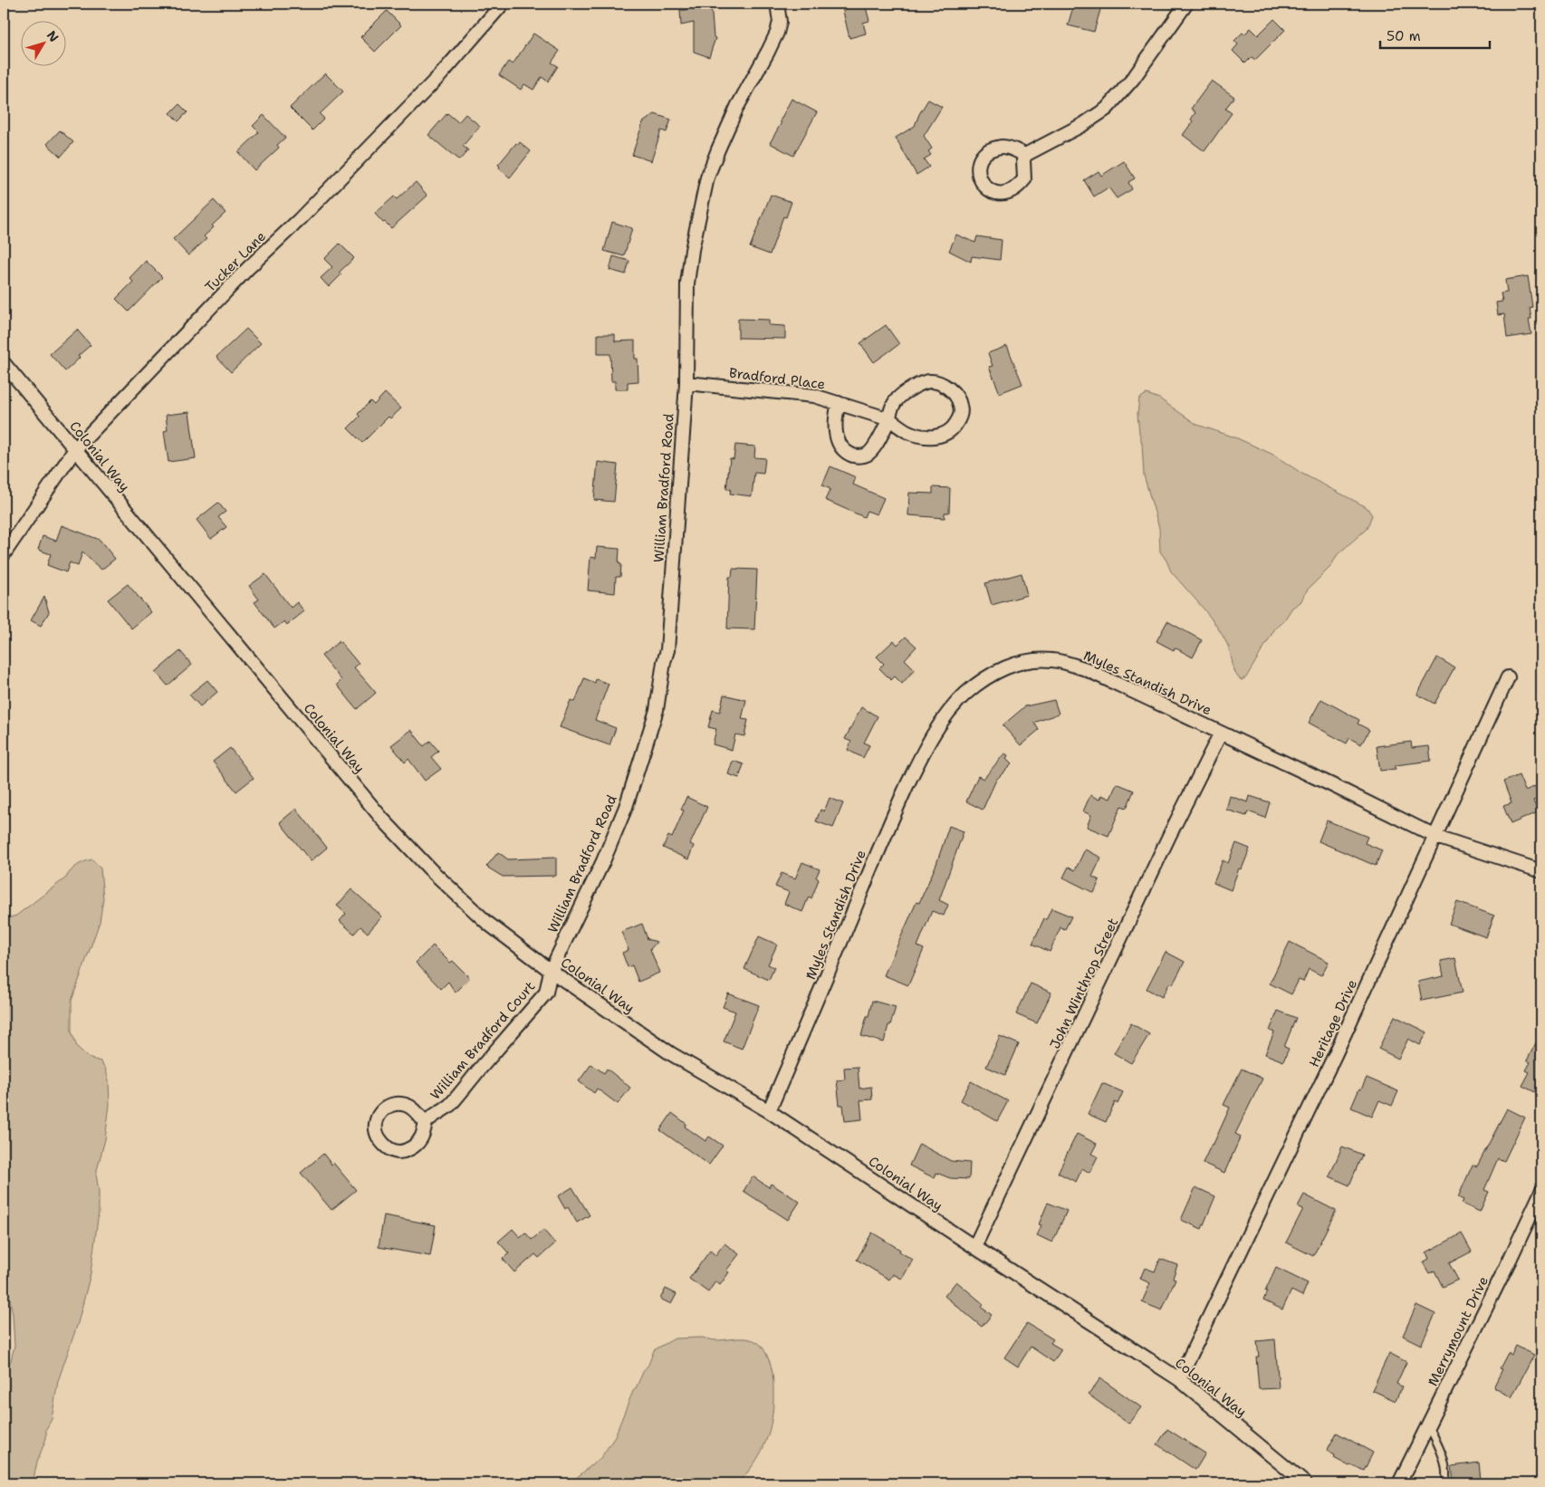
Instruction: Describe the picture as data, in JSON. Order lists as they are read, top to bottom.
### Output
{
  "streets": {
    "street": [
      "Tucker Lane",
      "Bradford Place",
      "Colonial Way",
      "William Bradford Road",
      "Myles Standish Drive",
      "John Winthrop Street",
      "Heritage Drive",
      "William Bradford Court",
      "Merrymount Drive"
    ]
  },
  "crossings": [
    ["Tucker Lane", "Colonial Way"],
    ["Bradford Place", "William Bradford Road"],
    ["Colonial Way", "William Bradford Road"],
    ["Colonial Way", "Myles Standish Drive"],
    ["Colonial Way", "John Winthrop Street"],
    ["Colonial Way", "Heritage Drive"],
    ["Colonial Way", "William Bradford Court"],
    ["William Bradford Road", "William Bradford Court"],
    ["Myles Standish Drive", "John Winthrop Street"],
    ["Myles Standish Drive", "Heritage Drive"]
  ],
  "scale_bar": "50 m",
  "north": "top right"
}
